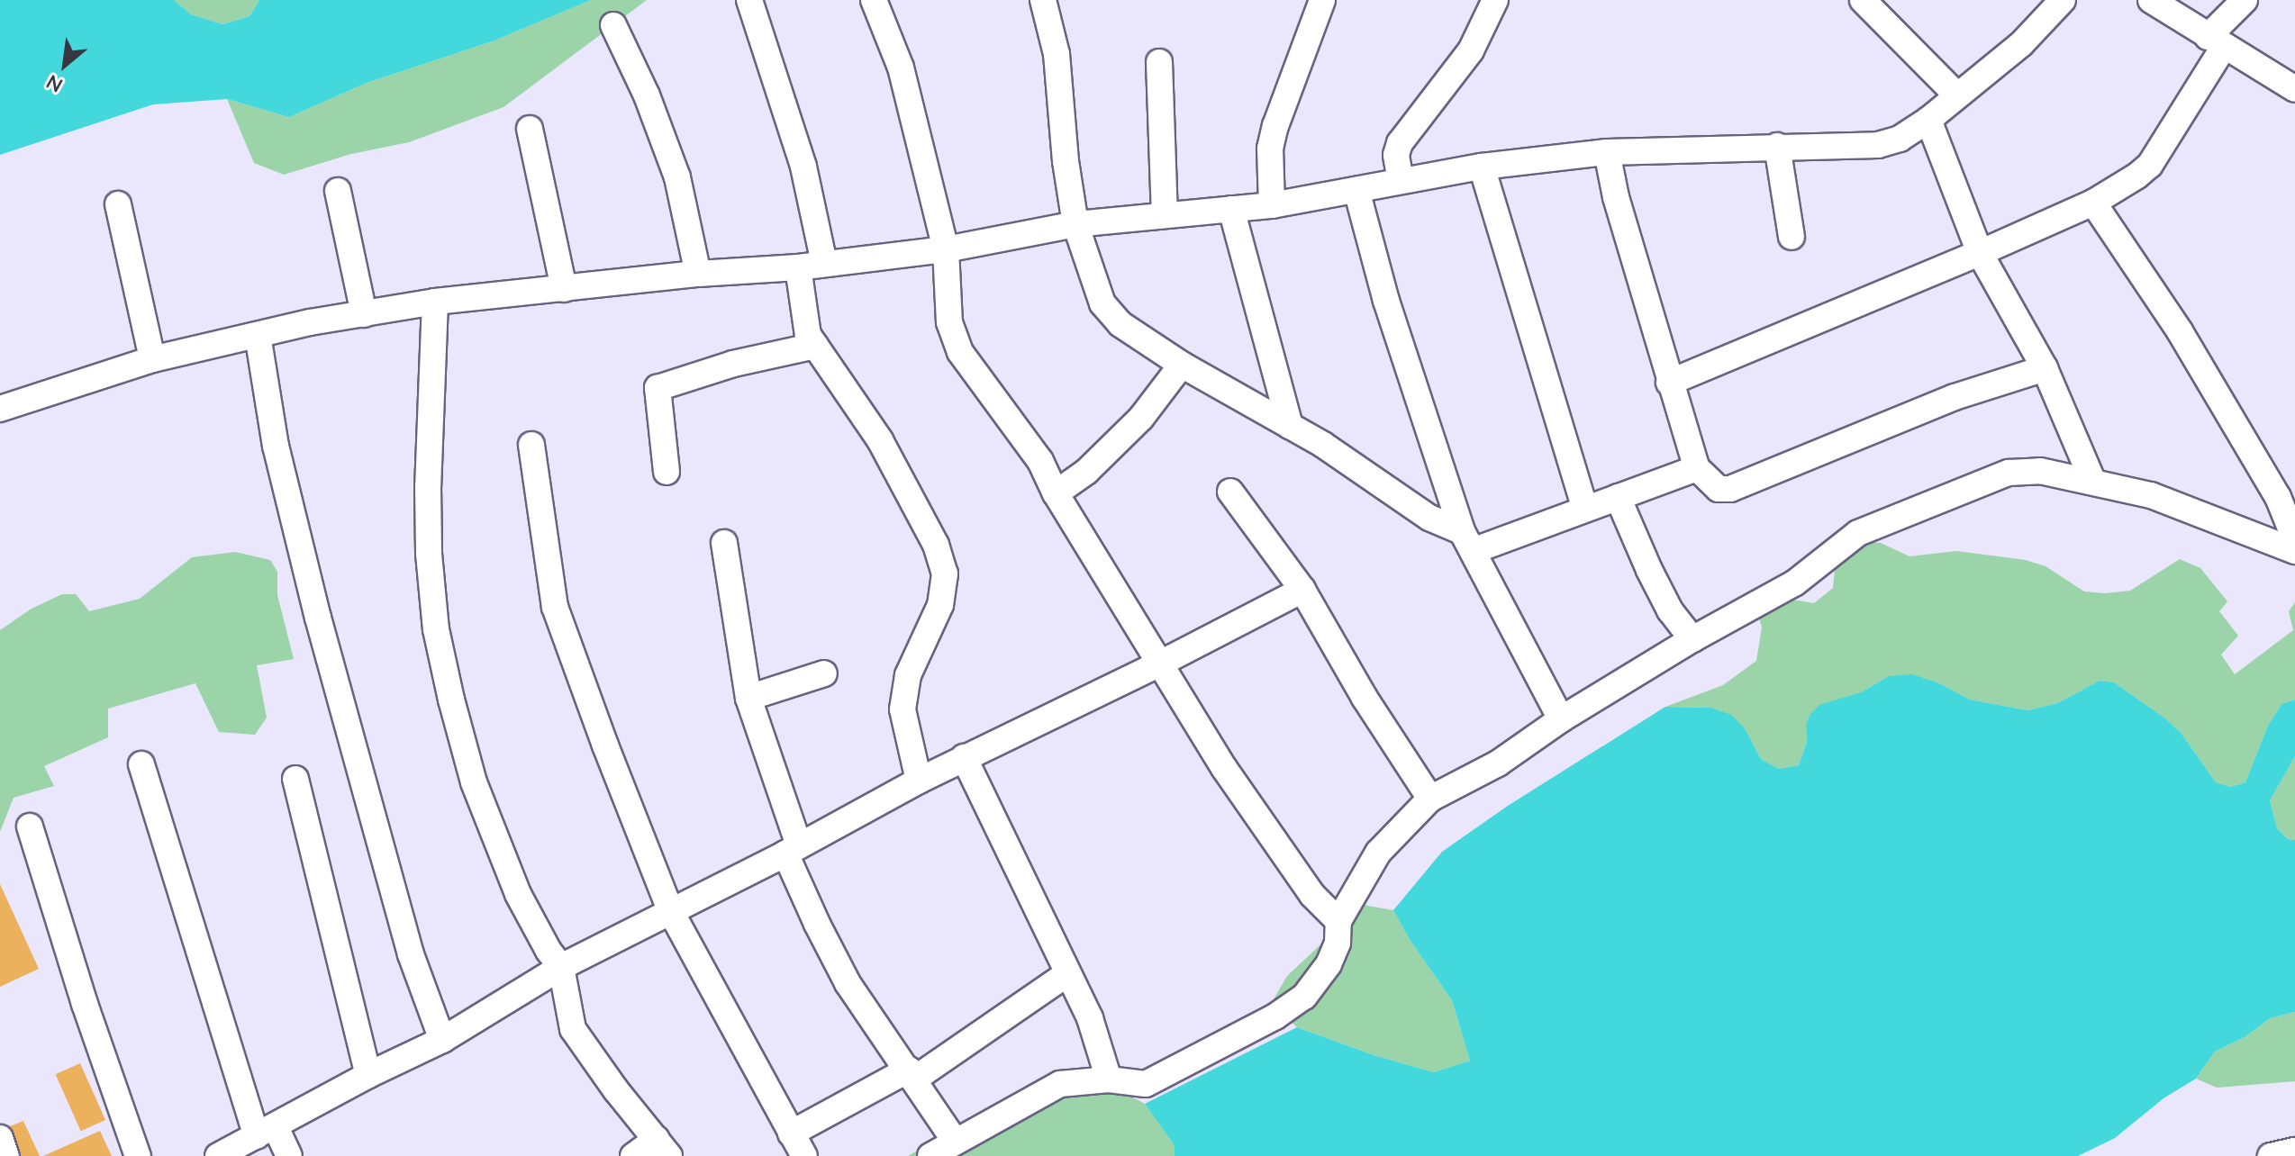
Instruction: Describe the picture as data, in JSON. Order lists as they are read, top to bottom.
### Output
{
  "north": "bottom left"
}
